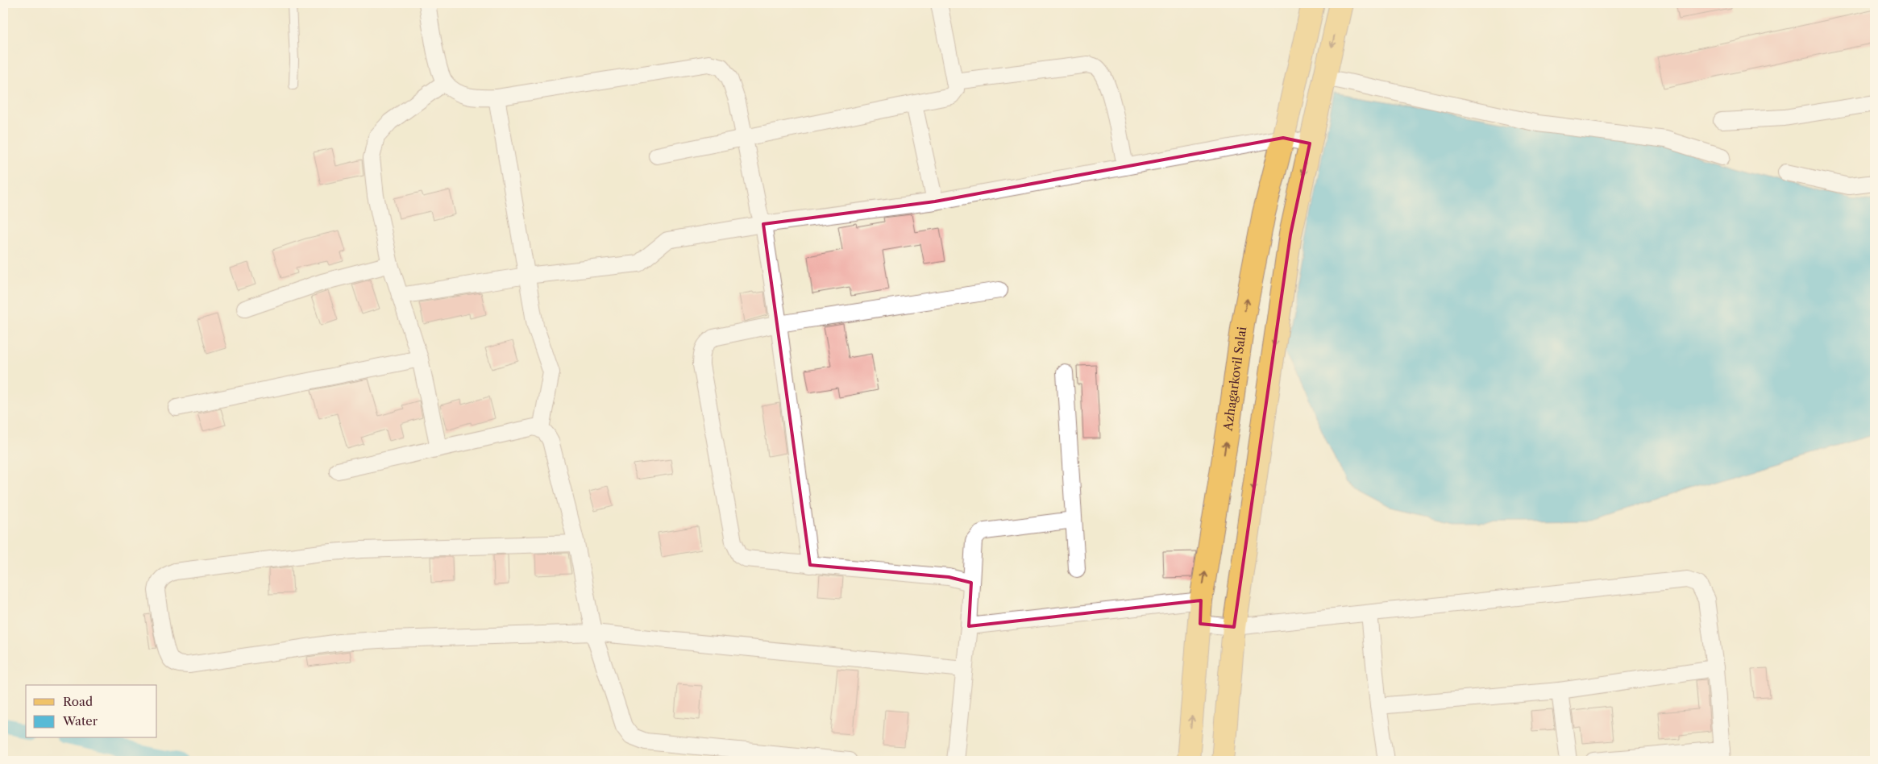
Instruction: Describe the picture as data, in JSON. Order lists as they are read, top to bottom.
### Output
{
  "streets": {
    "main road": ["Azhagarkovil Salai"]
  },
  "legend": ["Road", "Water"]
}
